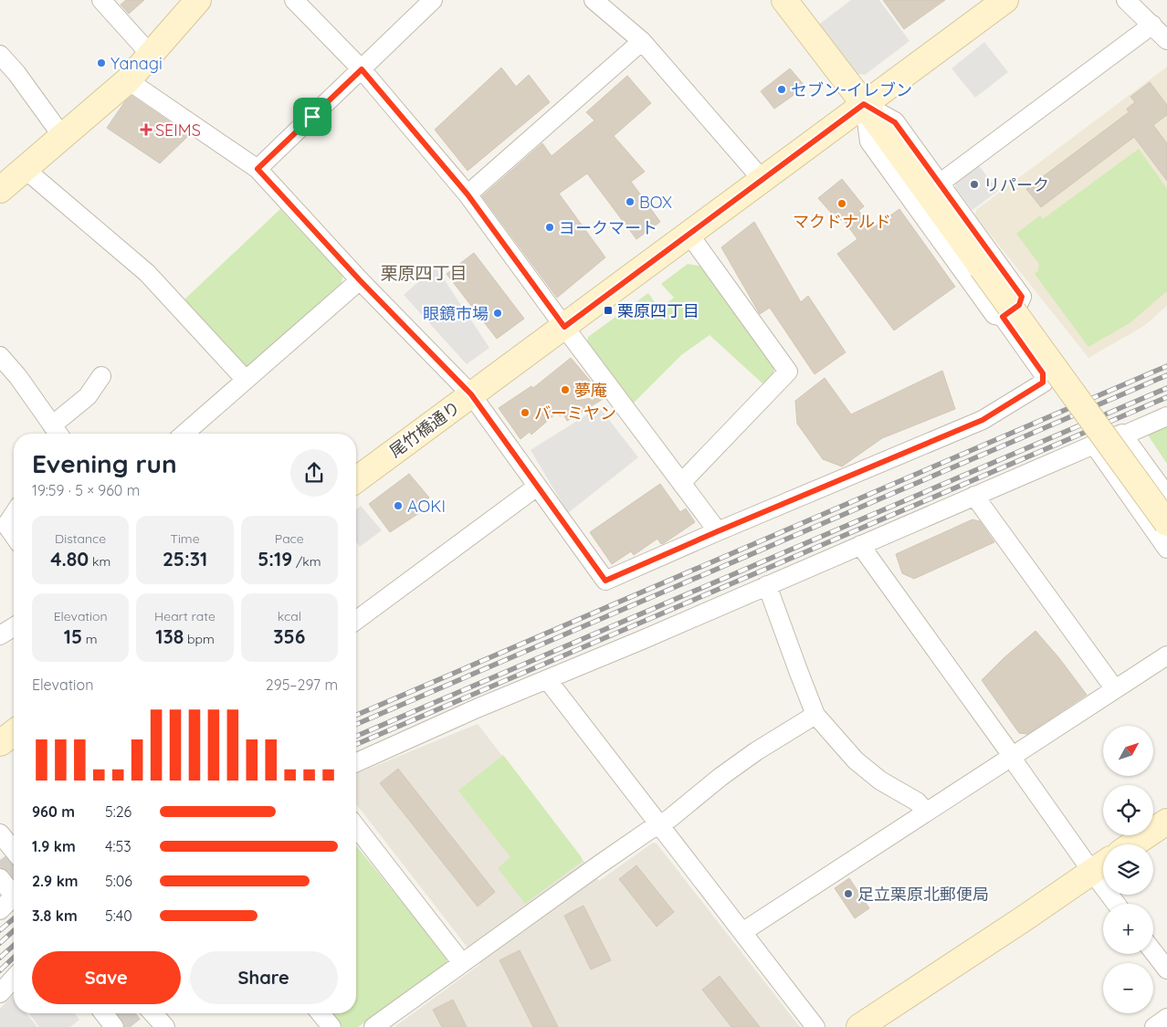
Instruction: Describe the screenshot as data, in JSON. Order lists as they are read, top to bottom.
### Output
{
  "streets": {
    "street": ["尾竹橋通り"]
  },
  "districts": ["栗原四丁目"],
  "places": {
    "other": [
      "Yanagi",
      "セブン-イレブン",
      "リパーク",
      "BOX",
      "マクドナルド",
      "ヨークマート",
      "眼鏡市場",
      "夢庵",
      "バーミヤン",
      "AOKI",
      "足立栗原北郵便局"
    ],
    "health": ["SEIMS"],
    "transit": ["栗原四丁目"]
  },
  "north": "top right",
  "page": {
    "heading": ["Evening run", "19:59 · 5 × 960 m"],
    "stats": [
      ["Distance", "4.80 km"],
      ["Time", "25:31"],
      ["Pace", "5:19 /km"],
      ["Elevation", "15 m"],
      ["Heart rate", "138 bpm"],
      ["kcal", "356"]
    ],
    "chart": ["Elevation", "295–297 m"],
    "map_buttons": ["+", "−"],
    "list": [
      {
        "name": "960 m",
        "note": "5:26"
      },
      {
        "name": "1.9 km",
        "note": "4:53"
      },
      {
        "name": "2.9 km",
        "note": "5:06"
      },
      {
        "name": "3.8 km",
        "note": "5:40"
      }
    ],
    "buttons": ["Save", "Share"]
  }
}
